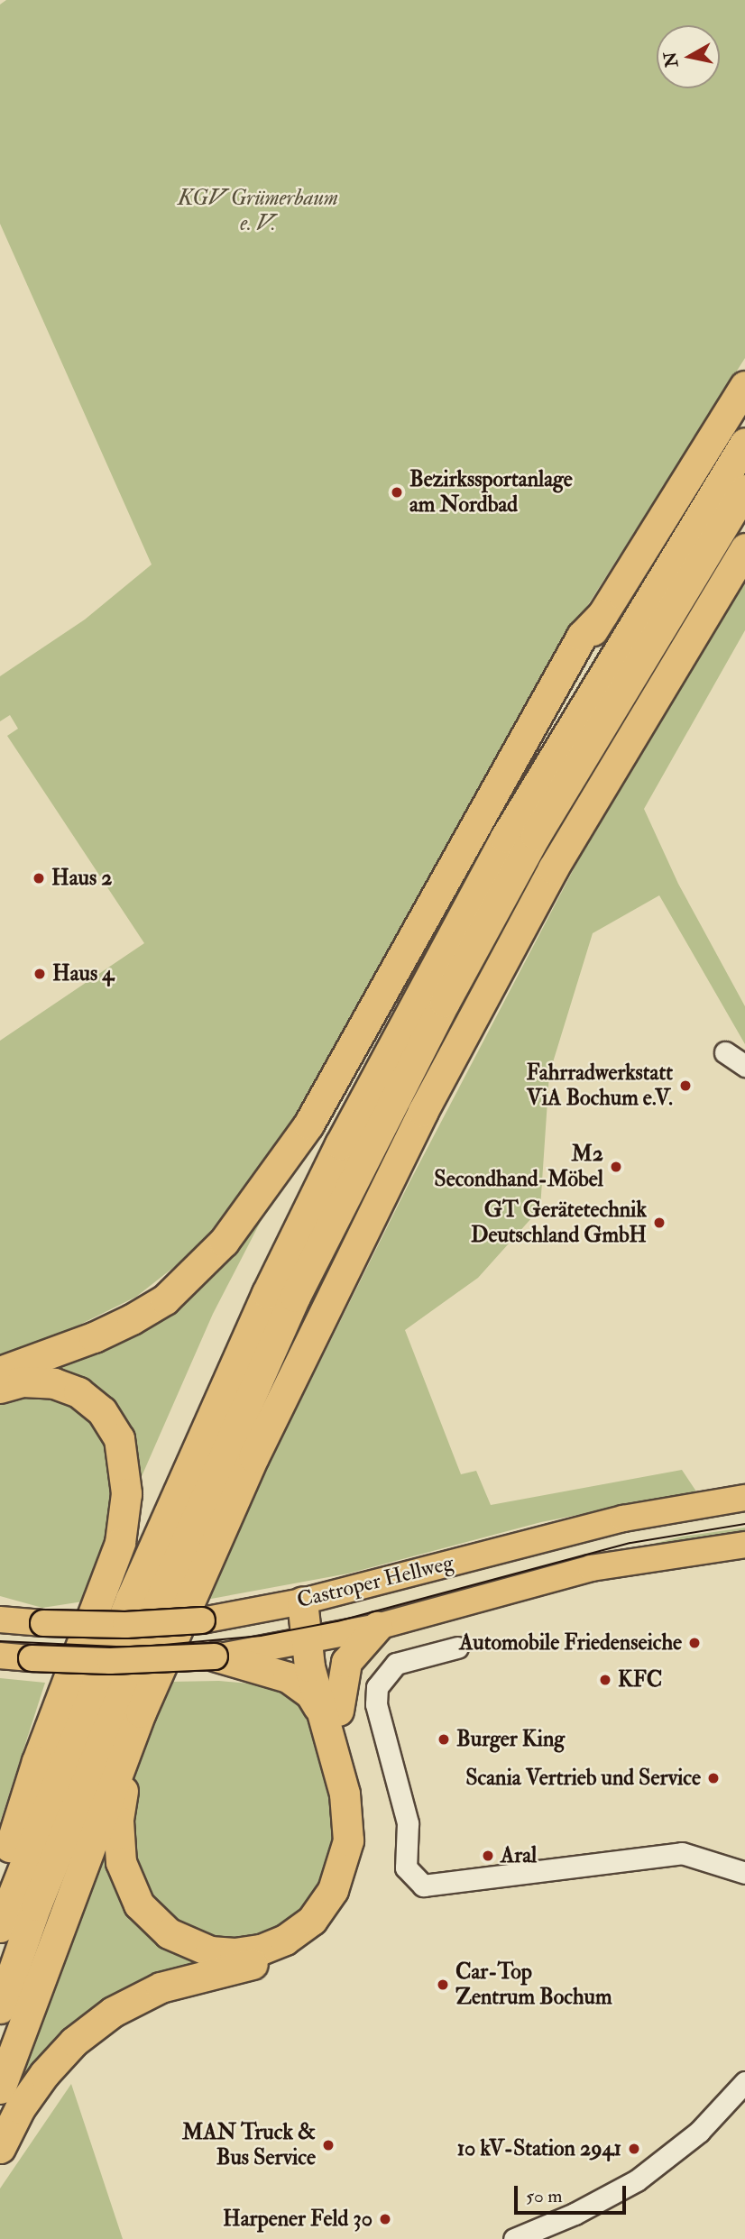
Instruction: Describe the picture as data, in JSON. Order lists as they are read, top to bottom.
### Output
{
  "streets": {
    "main road": ["Castroper Hellweg"]
  },
  "parks": ["KGV Grümerbaum e. V."],
  "places": [
    "Bezirkssportanlage am Nordbad",
    "Haus 2",
    "Haus 4",
    "Fahrradwerkstatt ViA Bochum e.V.",
    "M2 Secondhand-Möbel",
    "GT Gerätetechnik Deutschland GmbH",
    "Automobile Friedenseiche",
    "KFC",
    "Burger King",
    "Scania Vertrieb und Service",
    "Aral",
    "Car-Top Zentrum Bochum",
    "MAN Truck & Bus Service",
    "10 kV-Station 2941",
    "Harpener Feld 30"
  ],
  "scale_bar": "50 m",
  "north": "left"
}
